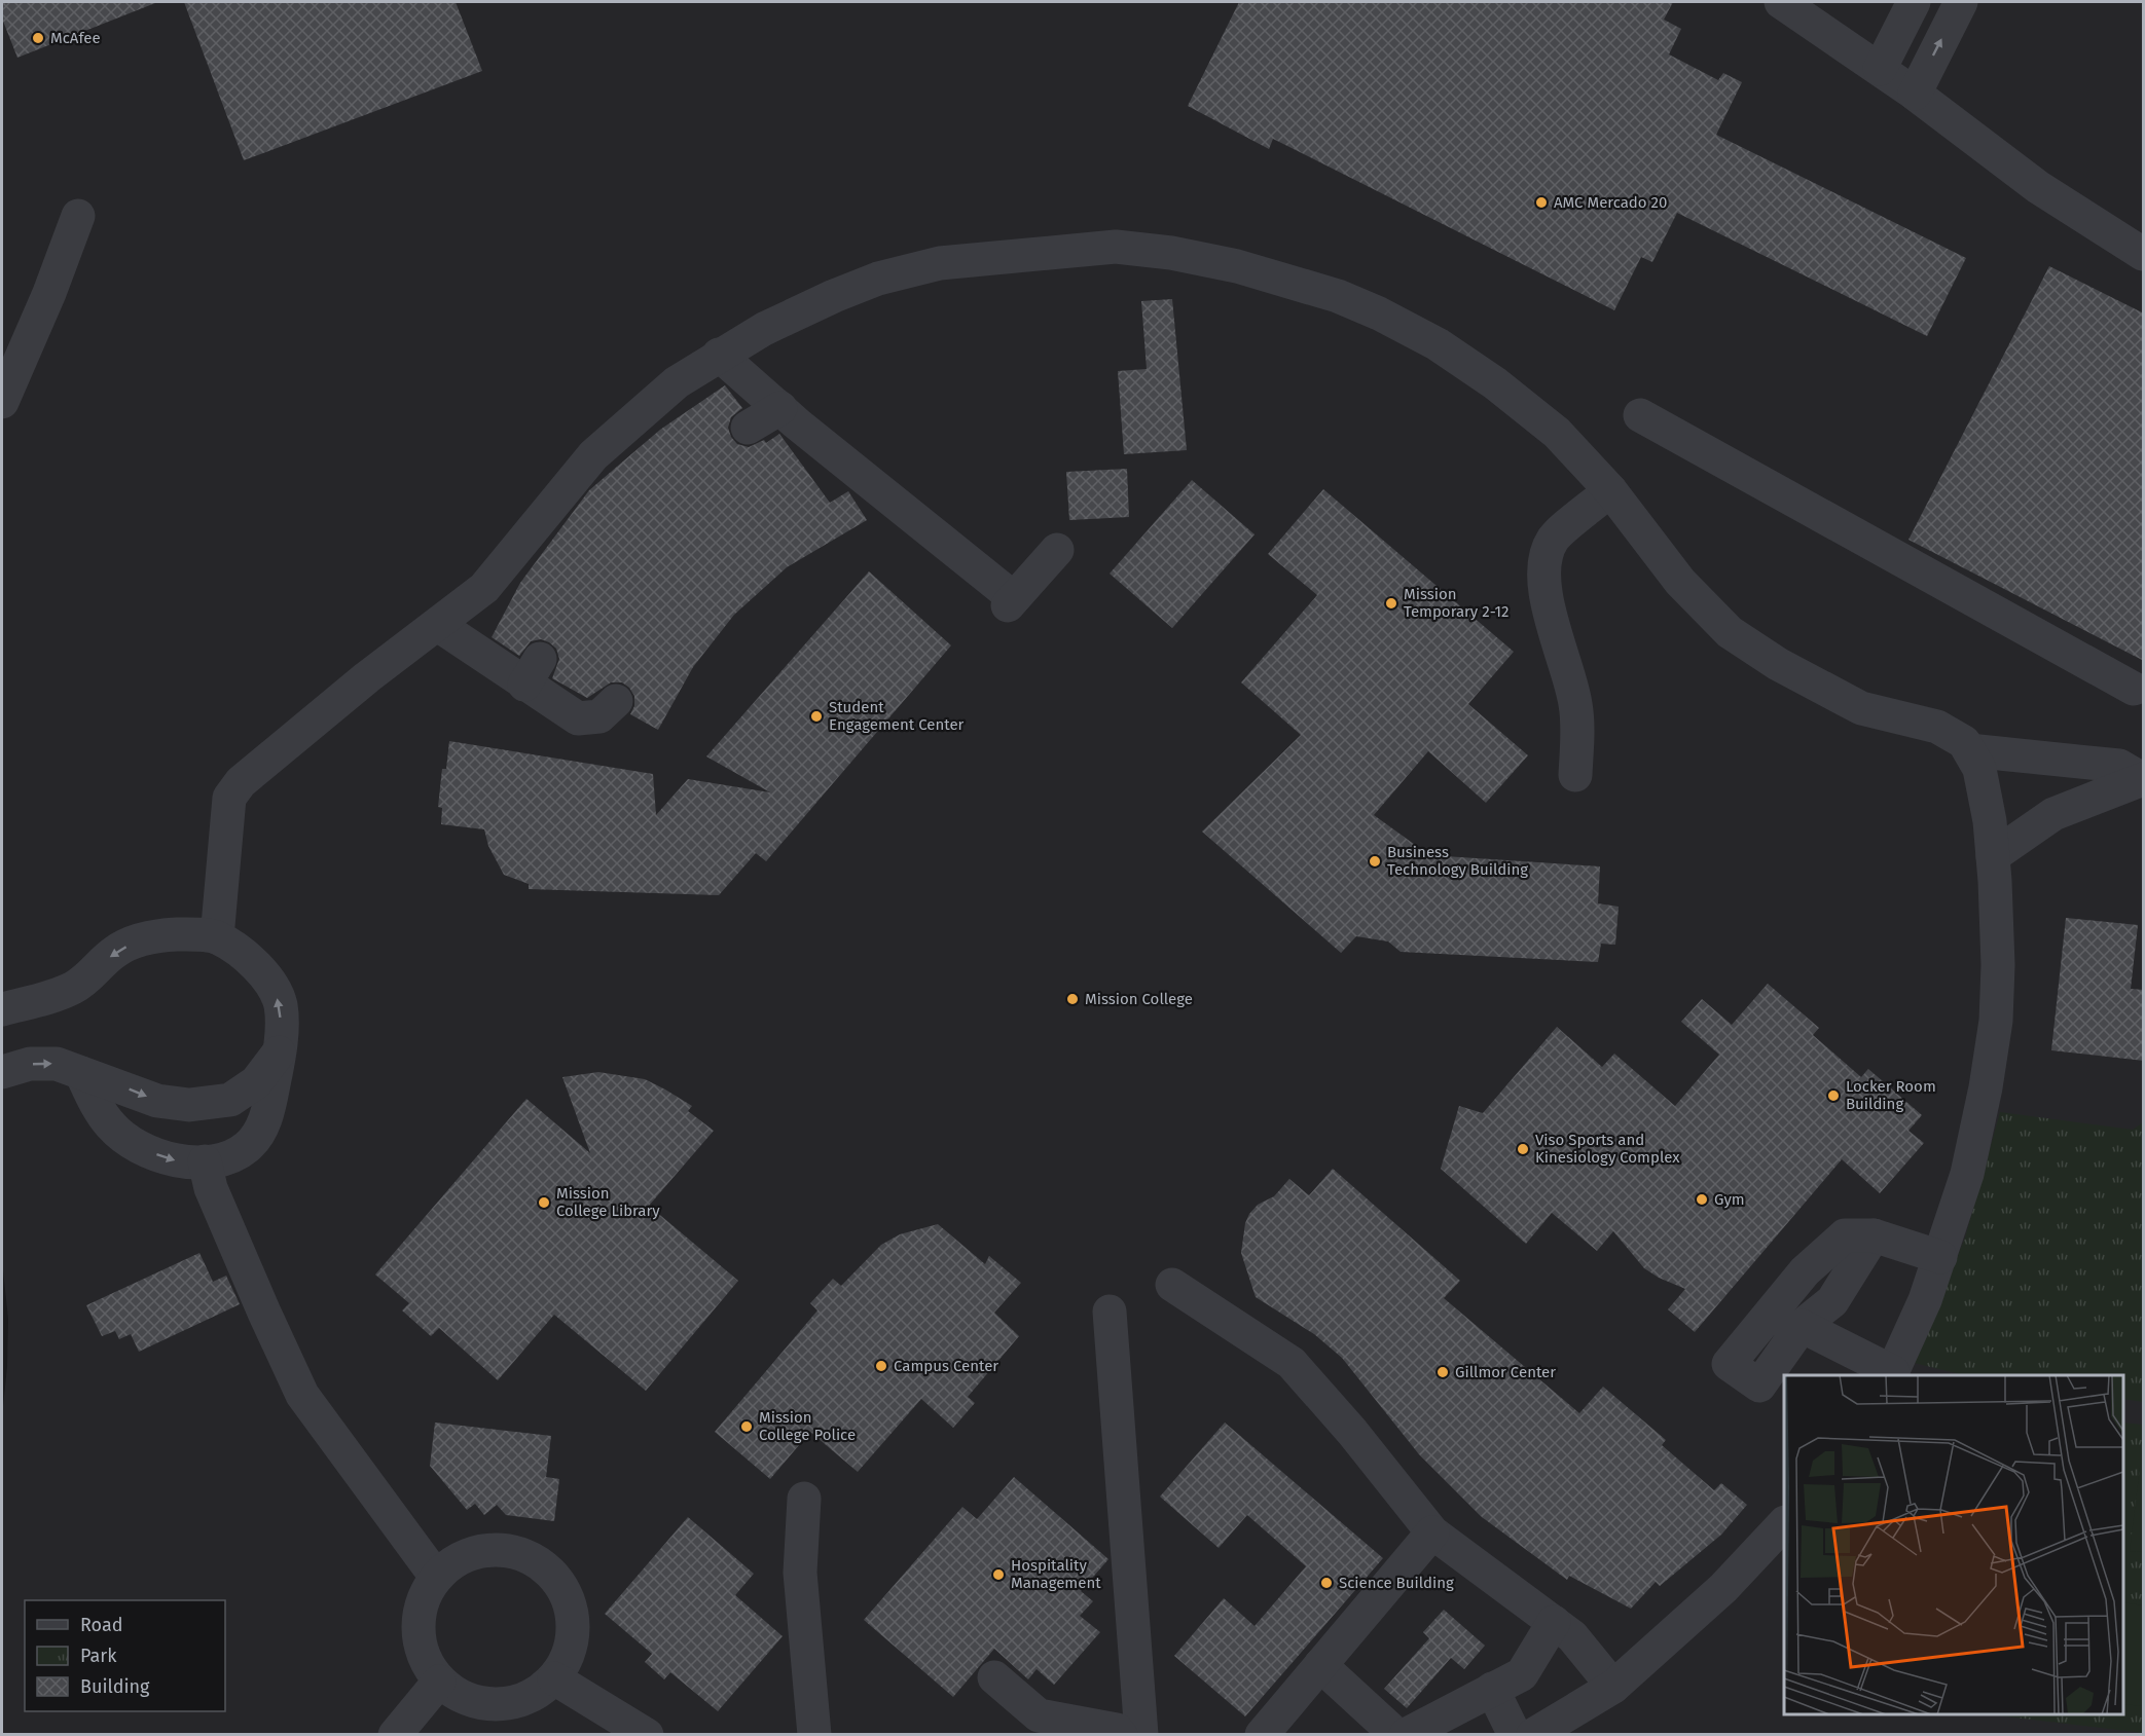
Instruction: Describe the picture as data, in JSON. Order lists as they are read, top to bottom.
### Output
{
  "places": [
    "McAfee",
    "AMC Mercado 20",
    "Mission Temporary 2-12",
    "Student Engagement Center",
    "Business Technology Building",
    "Mission College",
    "Locker Room Building",
    "Viso Sports and Kinesiology Complex",
    "Gym",
    "Mission College Library",
    "Campus Center",
    "Gillmor Center",
    "Mission College Police",
    "Hospitality Management",
    "Science Building"
  ],
  "legend": ["Road", "Park", "Building"]
}
